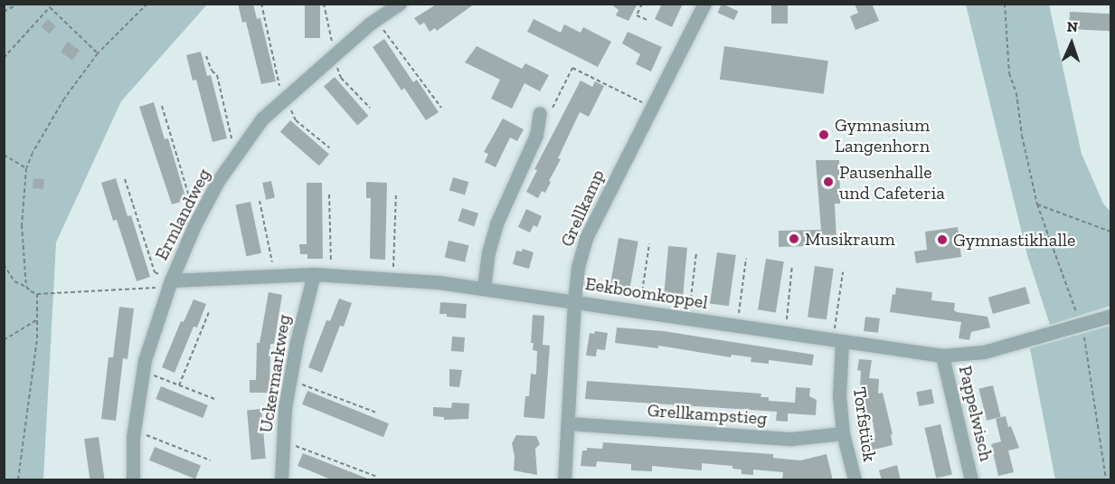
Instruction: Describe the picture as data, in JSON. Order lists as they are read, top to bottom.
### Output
{
  "streets": {
    "street": [
      "Grellkamp",
      "Ermlandweg",
      "Eekboomkoppel",
      "Uckermarkweg",
      "Pappelwisch",
      "Grellkampstieg",
      "Torfstück"
    ]
  },
  "crossings": [
    ["Grellkamp", "Eekboomkoppel"],
    ["Grellkamp", "Grellkampstieg"],
    ["Ermlandweg", "Eekboomkoppel"],
    ["Eekboomkoppel", "Uckermarkweg"],
    ["Eekboomkoppel", "Pappelwisch"],
    ["Eekboomkoppel", "Torfstück"],
    ["Grellkampstieg", "Torfstück"]
  ],
  "places": [
    "Gymnasium Langenhorn",
    "Pausenhalle und Cafeteria",
    "Musikraum",
    "Gymnastikhalle"
  ],
  "north": "top"
}
